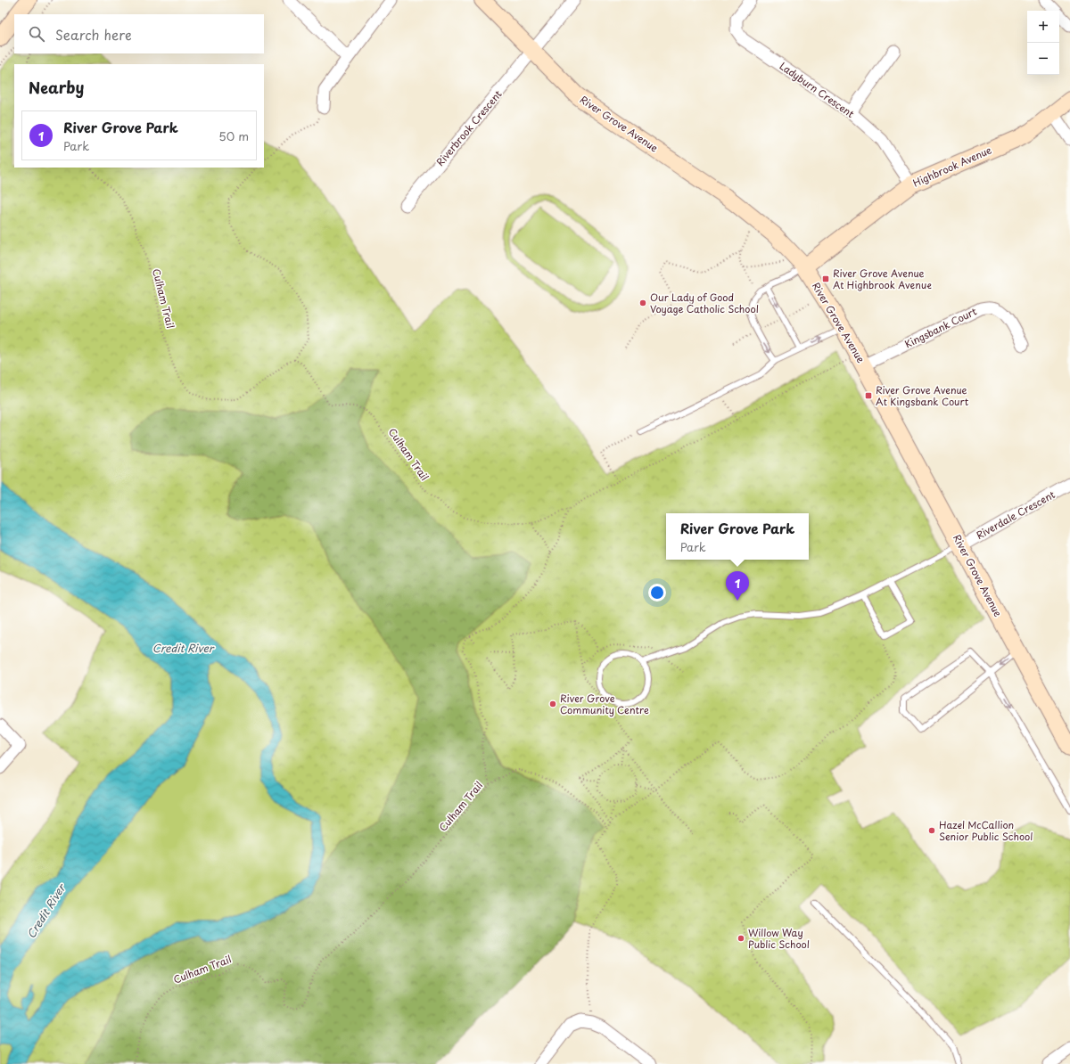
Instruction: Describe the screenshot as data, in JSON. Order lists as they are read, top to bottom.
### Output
{
  "streets": {
    "street": [
      "Ladyburn Crescent",
      "River Grove Avenue",
      "Riverbrook Crescent",
      "Highbrook Avenue",
      "Kingsbank Court",
      "Riverdale Crescent"
    ],
    "path": ["Culham Trail"]
  },
  "crossings": [
    ["Ladyburn Crescent", "Highbrook Avenue"],
    ["River Grove Avenue", "Riverbrook Crescent"],
    ["River Grove Avenue", "Highbrook Avenue"],
    ["River Grove Avenue", "Kingsbank Court"],
    ["River Grove Avenue", "Riverdale Crescent"]
  ],
  "water": ["Credit River"],
  "places": {
    "transit": ["River Grove Avenue At Highbrook Avenue", "River Grove Avenue At Kingsbank Court"],
    "other": [
      "Our Lady of Good Voyage Catholic School",
      "River Grove Community Centre",
      "Hazel McCallion Senior Public School",
      "Willow Way Public School"
    ]
  },
  "page": {
    "map_buttons": ["+", "−"],
    "search": "Search here",
    "heading": "Nearby",
    "list": [
      {
        "mark": "1",
        "name": "River Grove Park",
        "note": "Park",
        "value": "50 m"
      }
    ],
    "popup": ["River Grove Park", "Park"],
    "pins": "1"
  }
}
